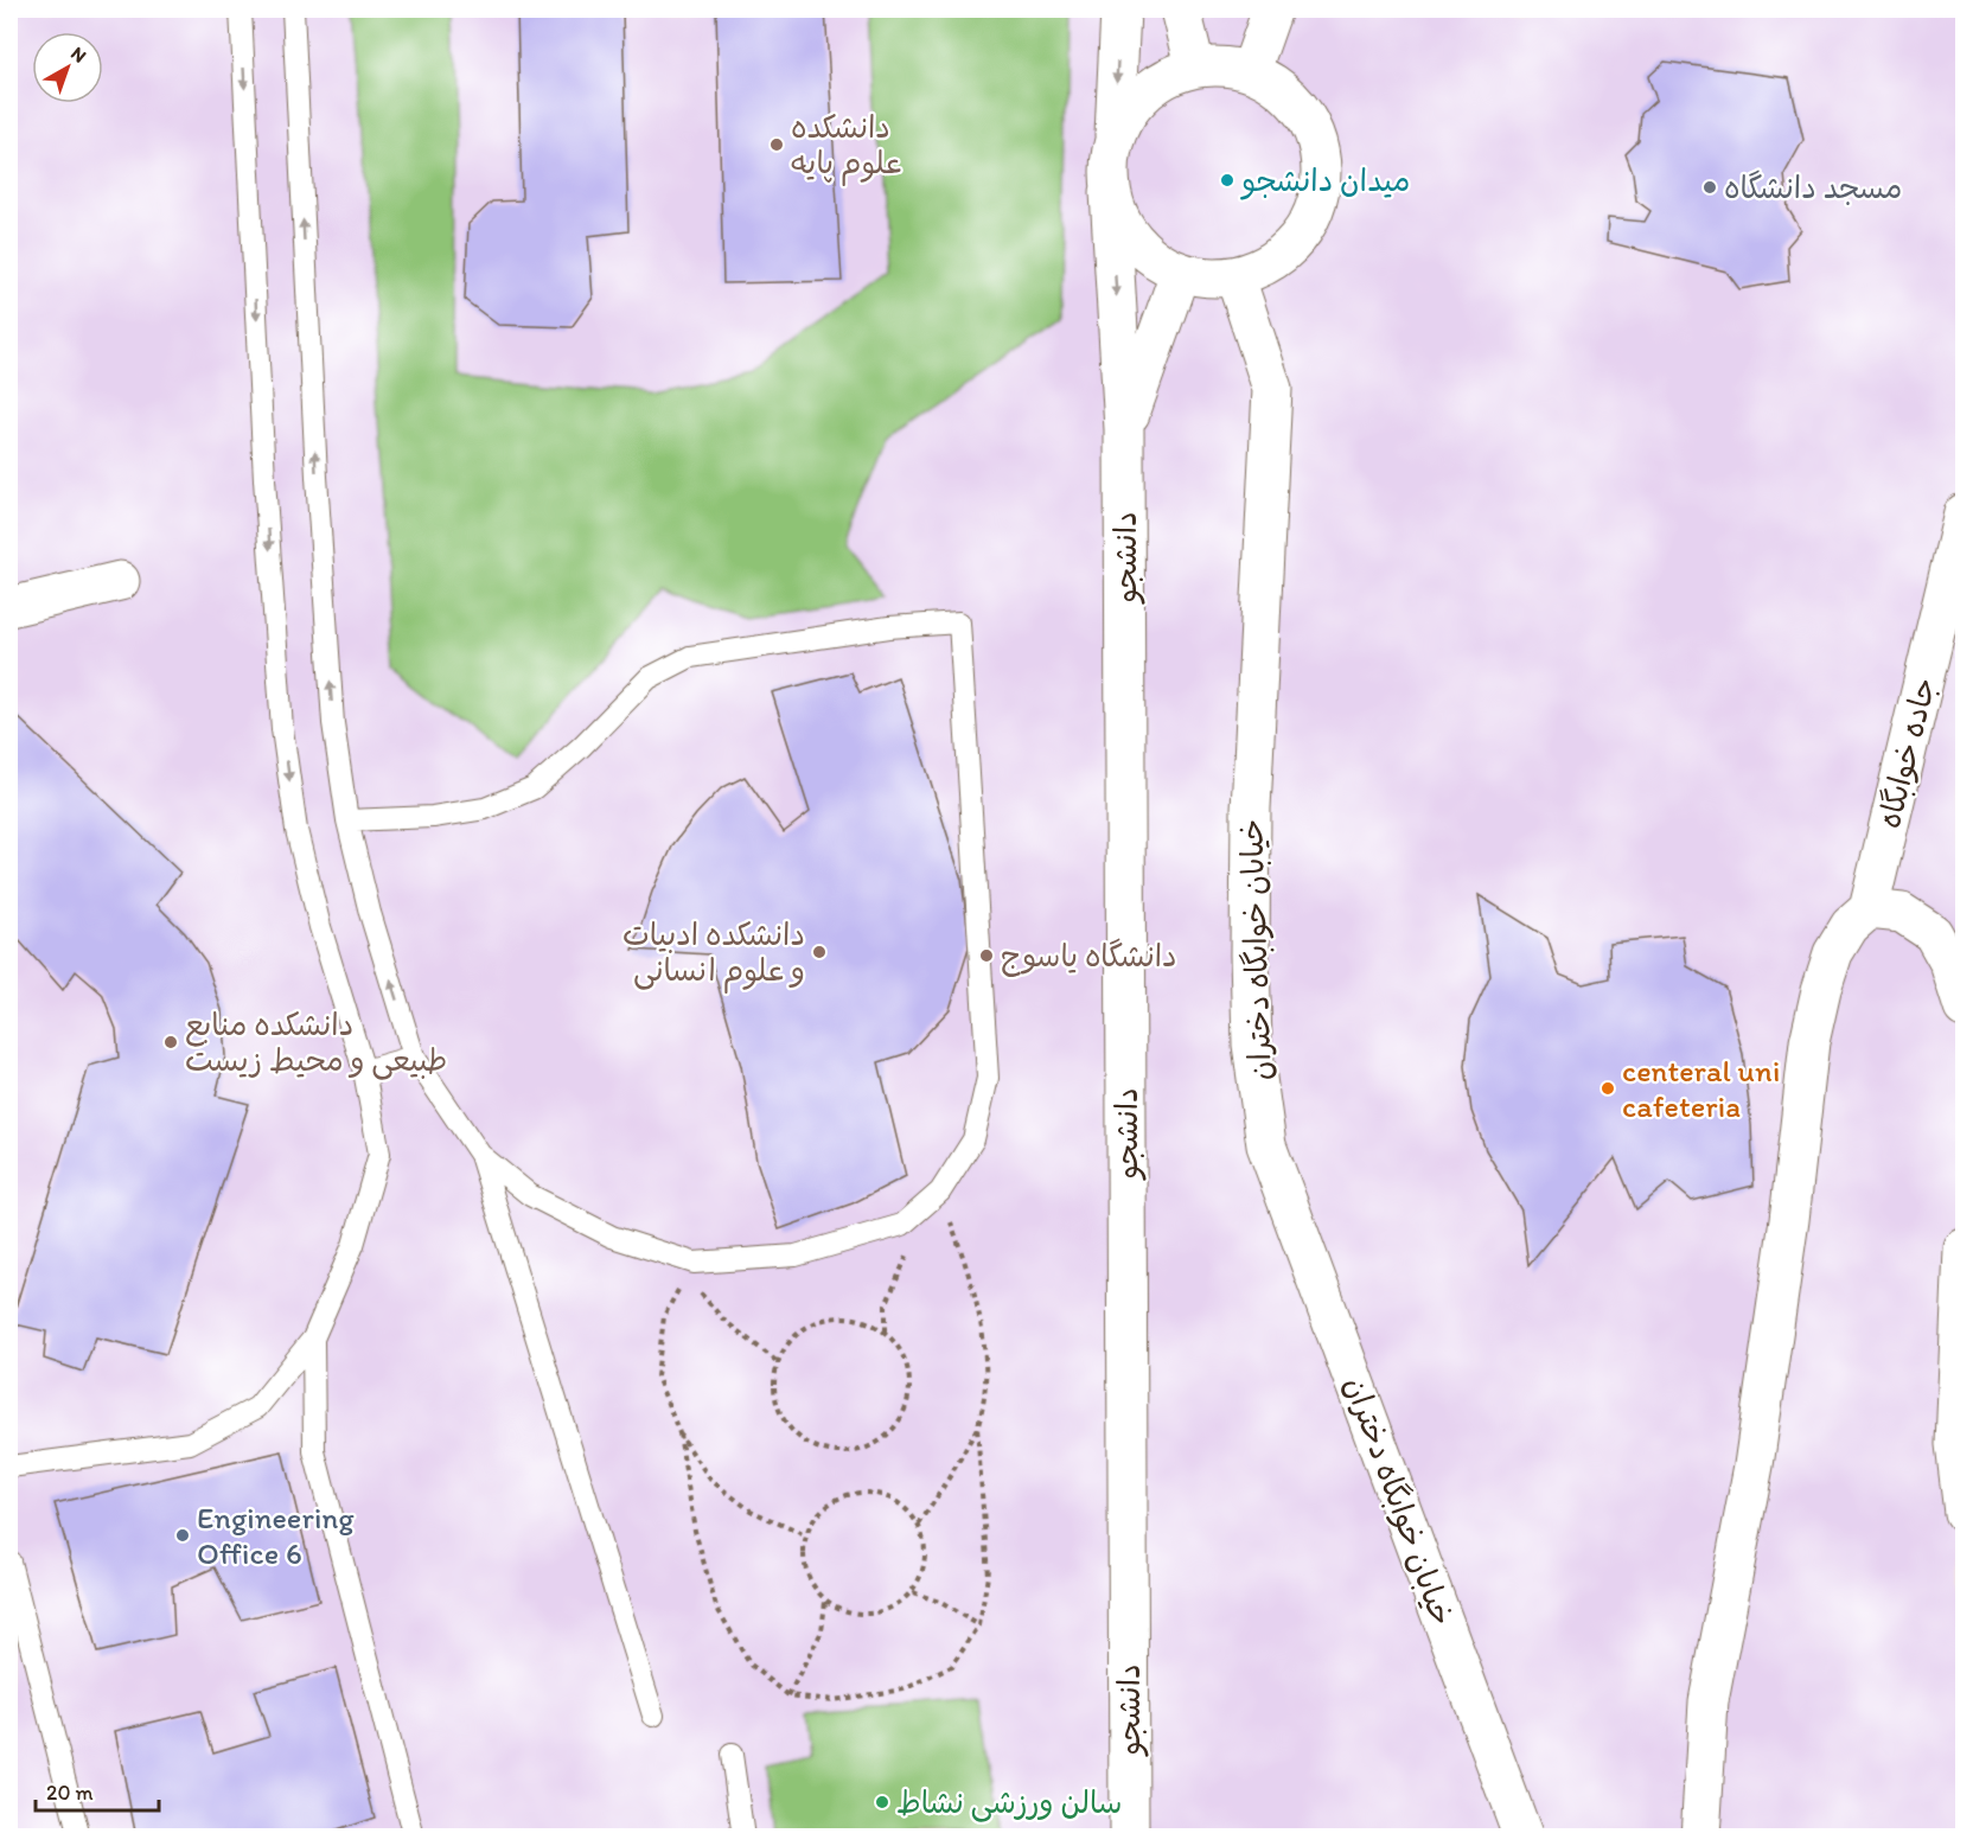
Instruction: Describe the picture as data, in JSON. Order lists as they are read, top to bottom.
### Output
{
  "streets": {
    "street": ["دانشجو", "جاده خوابگاه", "خیابان خوابگاه دختران"]
  },
  "crossings": [
    ["دانشجو", "خیابان خوابگاه دختران"]
  ],
  "places": [
    "دانشکده علوم پایه",
    "میدان دانشجو",
    "مسجد دانشگاه",
    "دانشکده ادبیات و علوم انسانی",
    "دانشگاه یاسوج",
    "دانشکده منابع طبیعی و محیط زیست",
    "centeral uni cafeteria",
    "Engineering Office 6",
    "سالن ورزشی نشاط"
  ],
  "scale_bar": "20 m",
  "north": "top right"
}
